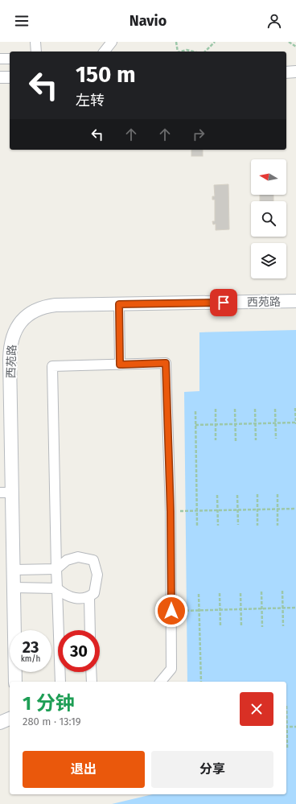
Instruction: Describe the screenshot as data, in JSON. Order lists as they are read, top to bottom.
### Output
{
  "streets": {
    "main road": ["西苑路"]
  },
  "north": "left",
  "page": {
    "header": "Navio",
    "turn": ["150 m", "左转"],
    "speed": "23 km/h",
    "limit": "30",
    "heading": ["1 分钟", "280 m · 13:19"],
    "buttons": ["退出", "分享"]
  }
}
